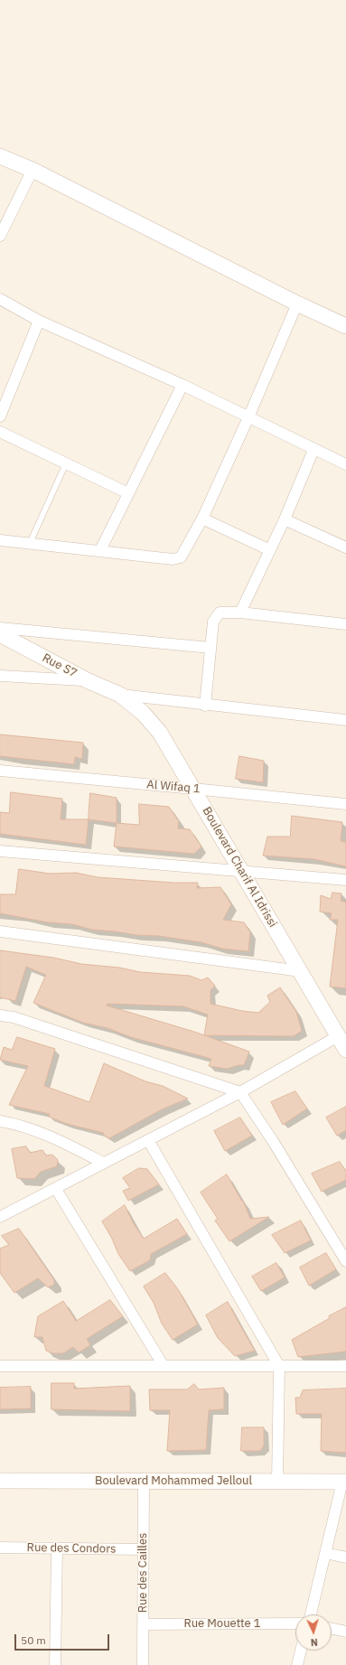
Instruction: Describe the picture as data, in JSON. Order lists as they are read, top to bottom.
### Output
{
  "streets": {
    "street": [
      "Rue S7",
      "Al Wifaq 1",
      "Boulevard Charif Al Idrissi",
      "Boulevard Mohammed Jelloul",
      "Rue des Condors",
      "Rue des Cailles",
      "Rue Mouette 1"
    ]
  },
  "crossings": [
    ["Rue S7", "Boulevard Charif Al Idrissi"],
    ["Al Wifaq 1", "Boulevard Charif Al Idrissi"],
    ["Boulevard Mohammed Jelloul", "Rue des Cailles"],
    ["Rue des Condors", "Rue des Cailles"],
    ["Rue des Cailles", "Rue Mouette 1"]
  ],
  "scale_bar": "50 m",
  "north": "bottom"
}
